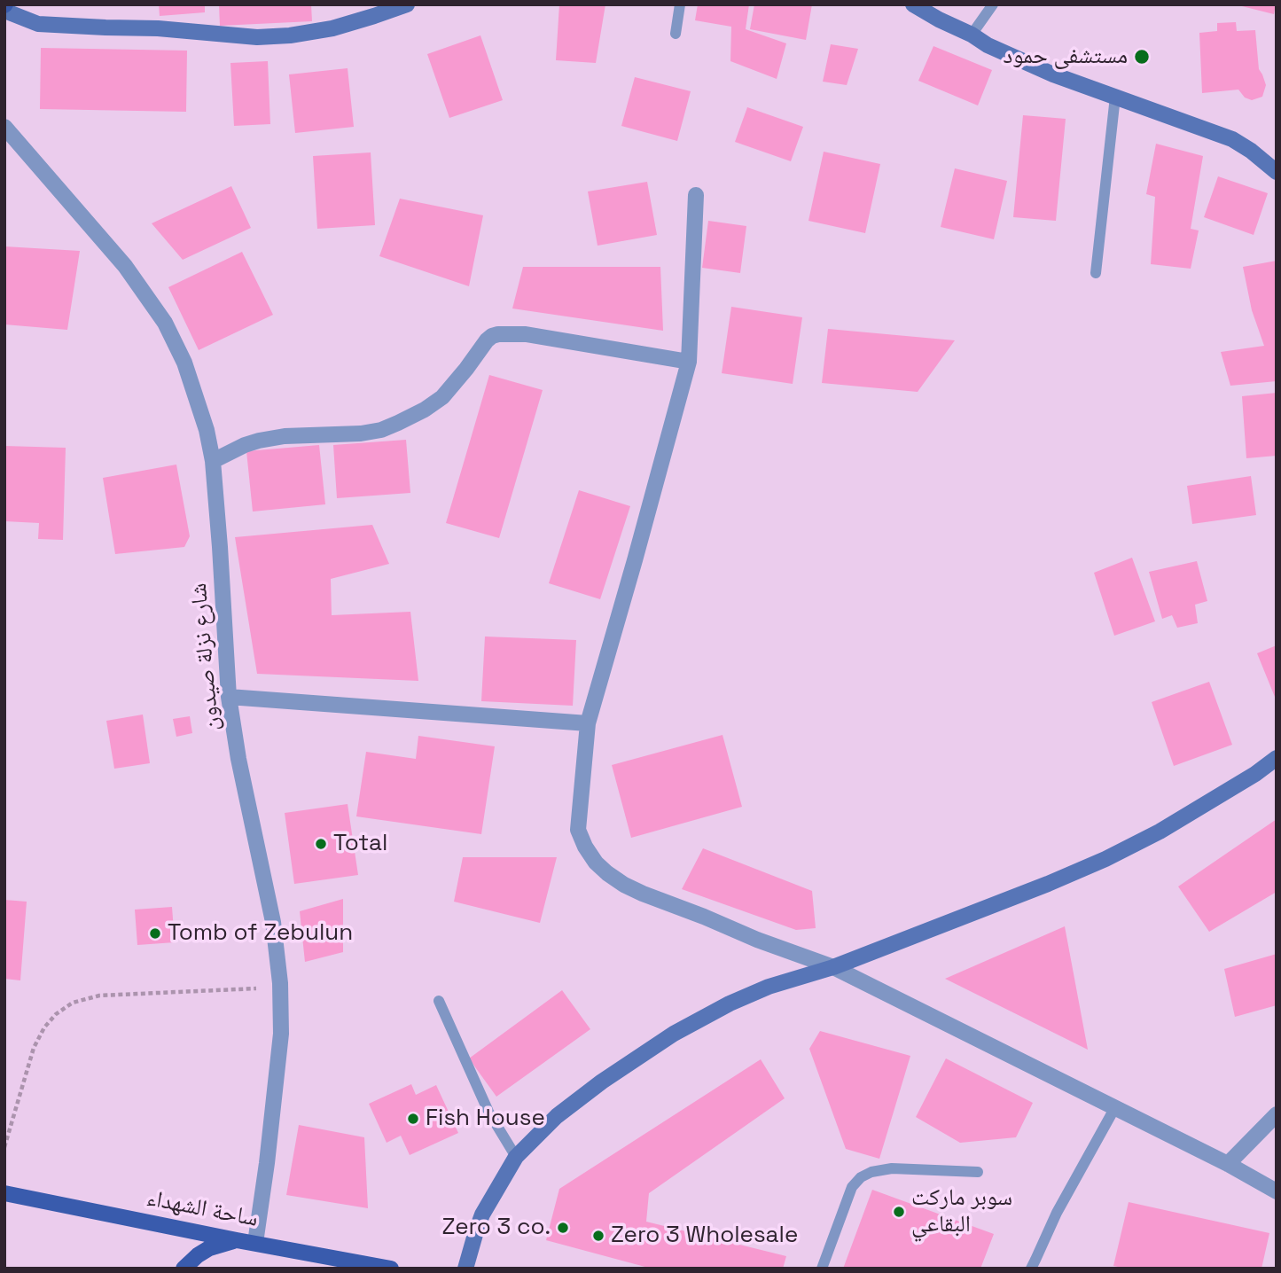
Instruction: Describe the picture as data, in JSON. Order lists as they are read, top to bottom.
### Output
{
  "streets": {
    "main road": ["ساحة الشهداء"],
    "street": ["شارع نزلة صيدون"]
  },
  "crossings": [
    ["شارع نزلة صيدون", "ساحة الشهداء"]
  ],
  "places": [
    "مستشفى حمود",
    "Total",
    "Tomb of Zebulun",
    "Fish House",
    "سوبر ماركت البقاعي",
    "Zero 3 co.",
    "Zero 3 Wholesale"
  ]
}
